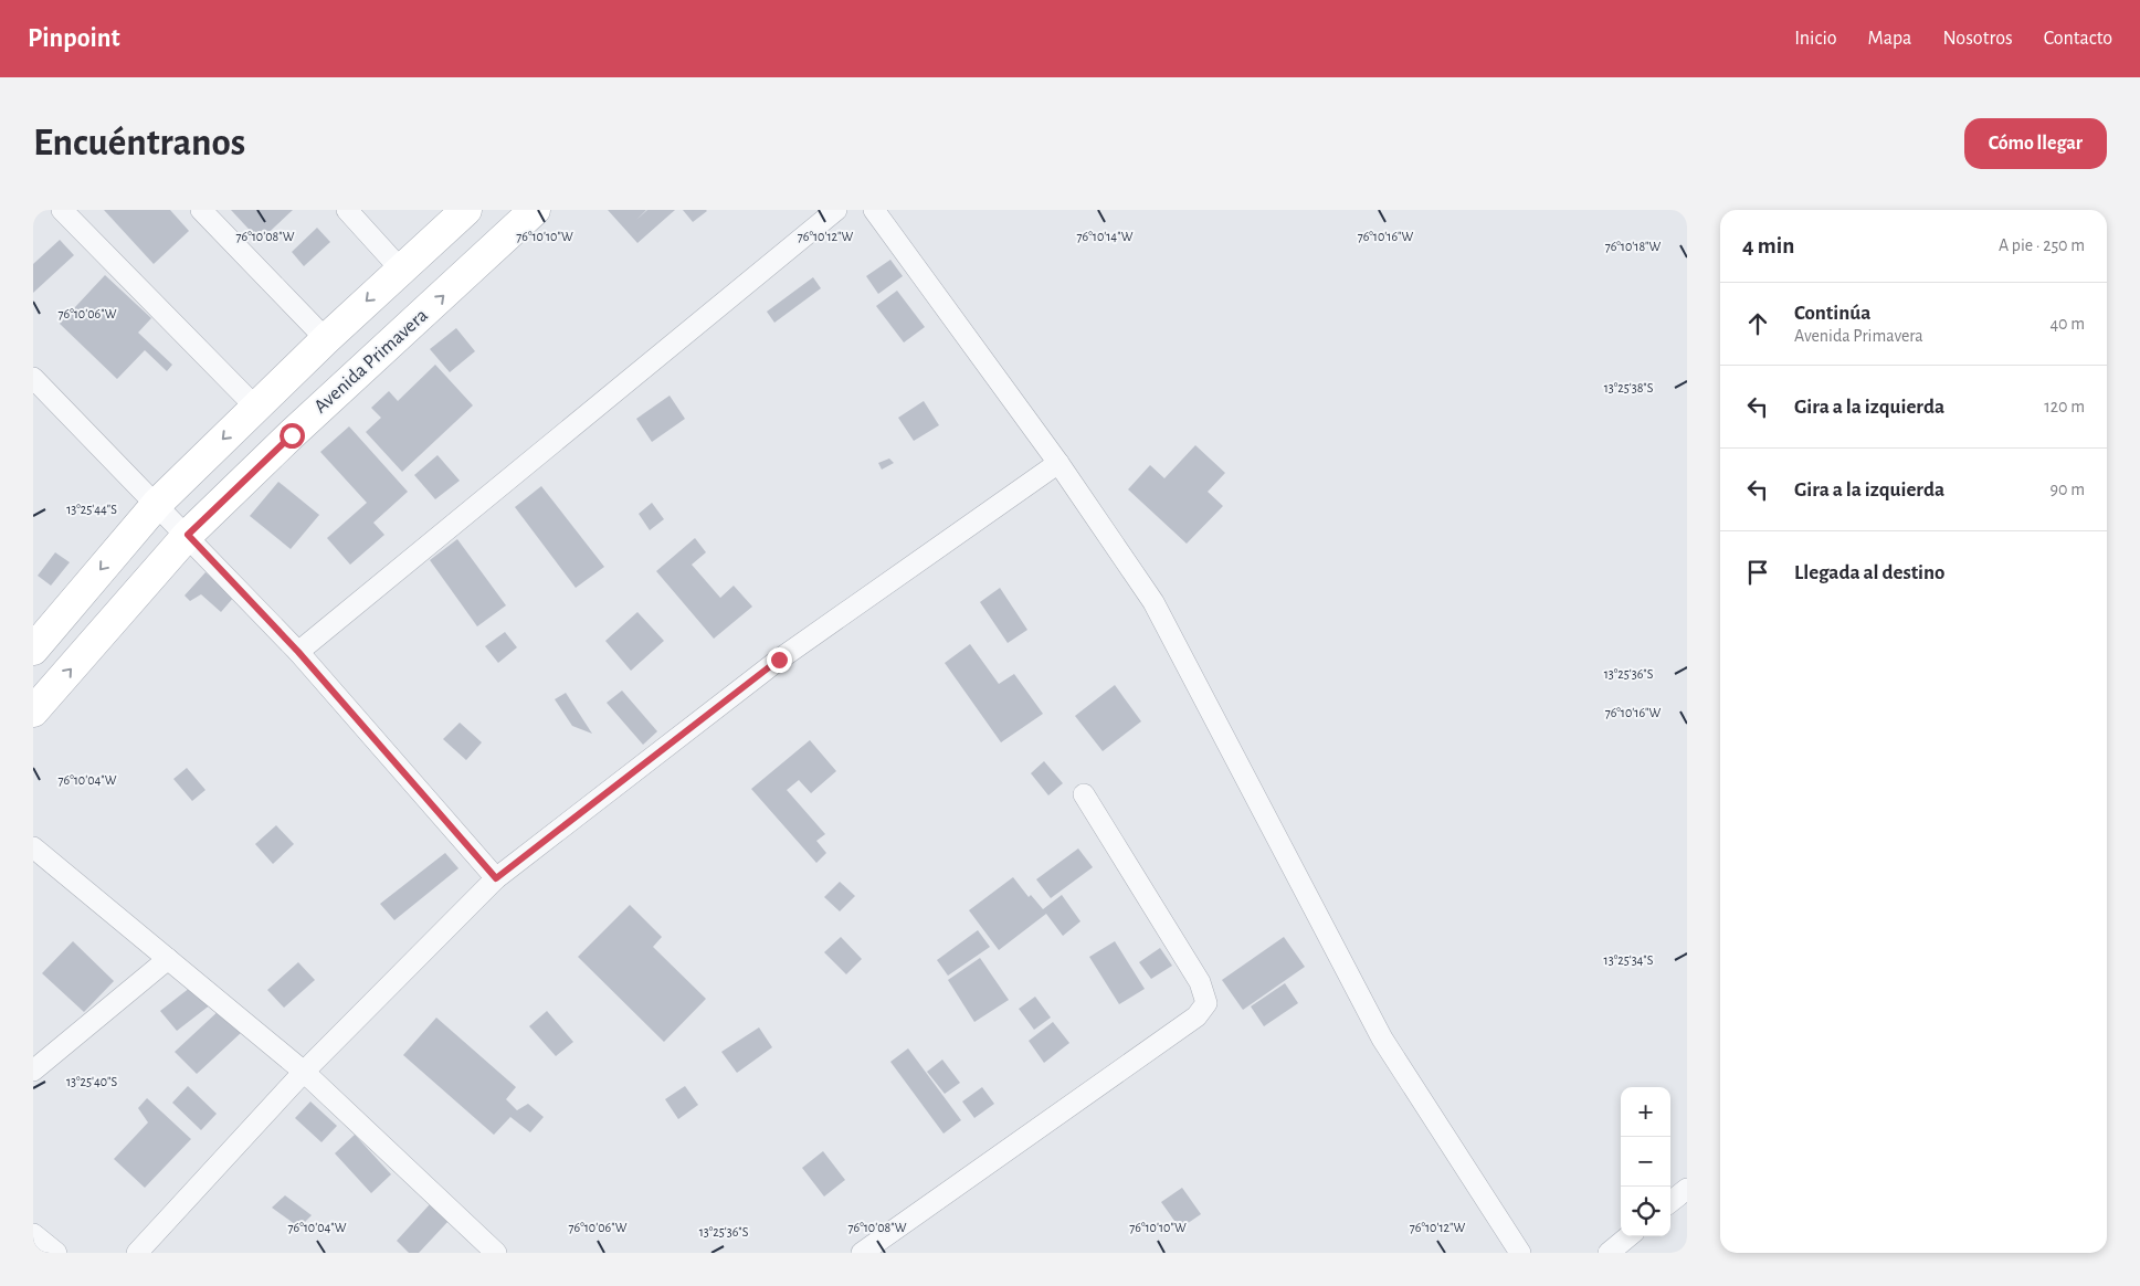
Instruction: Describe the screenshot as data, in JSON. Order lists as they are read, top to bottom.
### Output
{
  "streets": {
    "street": ["Avenida Primavera"]
  },
  "page": {
    "header": "Pinpoint",
    "nav": [
      "Inicio",
      "Mapa",
      "Nosotros",
      "Contacto"
    ],
    "buttons": "Cómo llegar",
    "title": "Encuéntranos",
    "heading": ["4 min", "A pie · 250 m"],
    "list": [
      ["Continúa", "Avenida Primavera", "40 m"],
      ["Gira a la izquierda", "120 m"],
      ["Gira a la izquierda", "90 m"],
      "Llegada al destino"
    ],
    "map_buttons": ["+", "−"]
  },
  "coordinates": [
    "76°10'08\"W",
    "76°10'10\"W",
    "76°10'12\"W",
    "76°10'16\"W",
    "76°10'14\"W",
    "76°10'18\"W",
    "76°10'06\"W",
    "13°25'38\"S",
    "13°25'44\"S",
    "13°25'36\"S",
    "76°10'04\"W",
    "13°25'34\"S",
    "13°25'40\"S"
  ]
}
